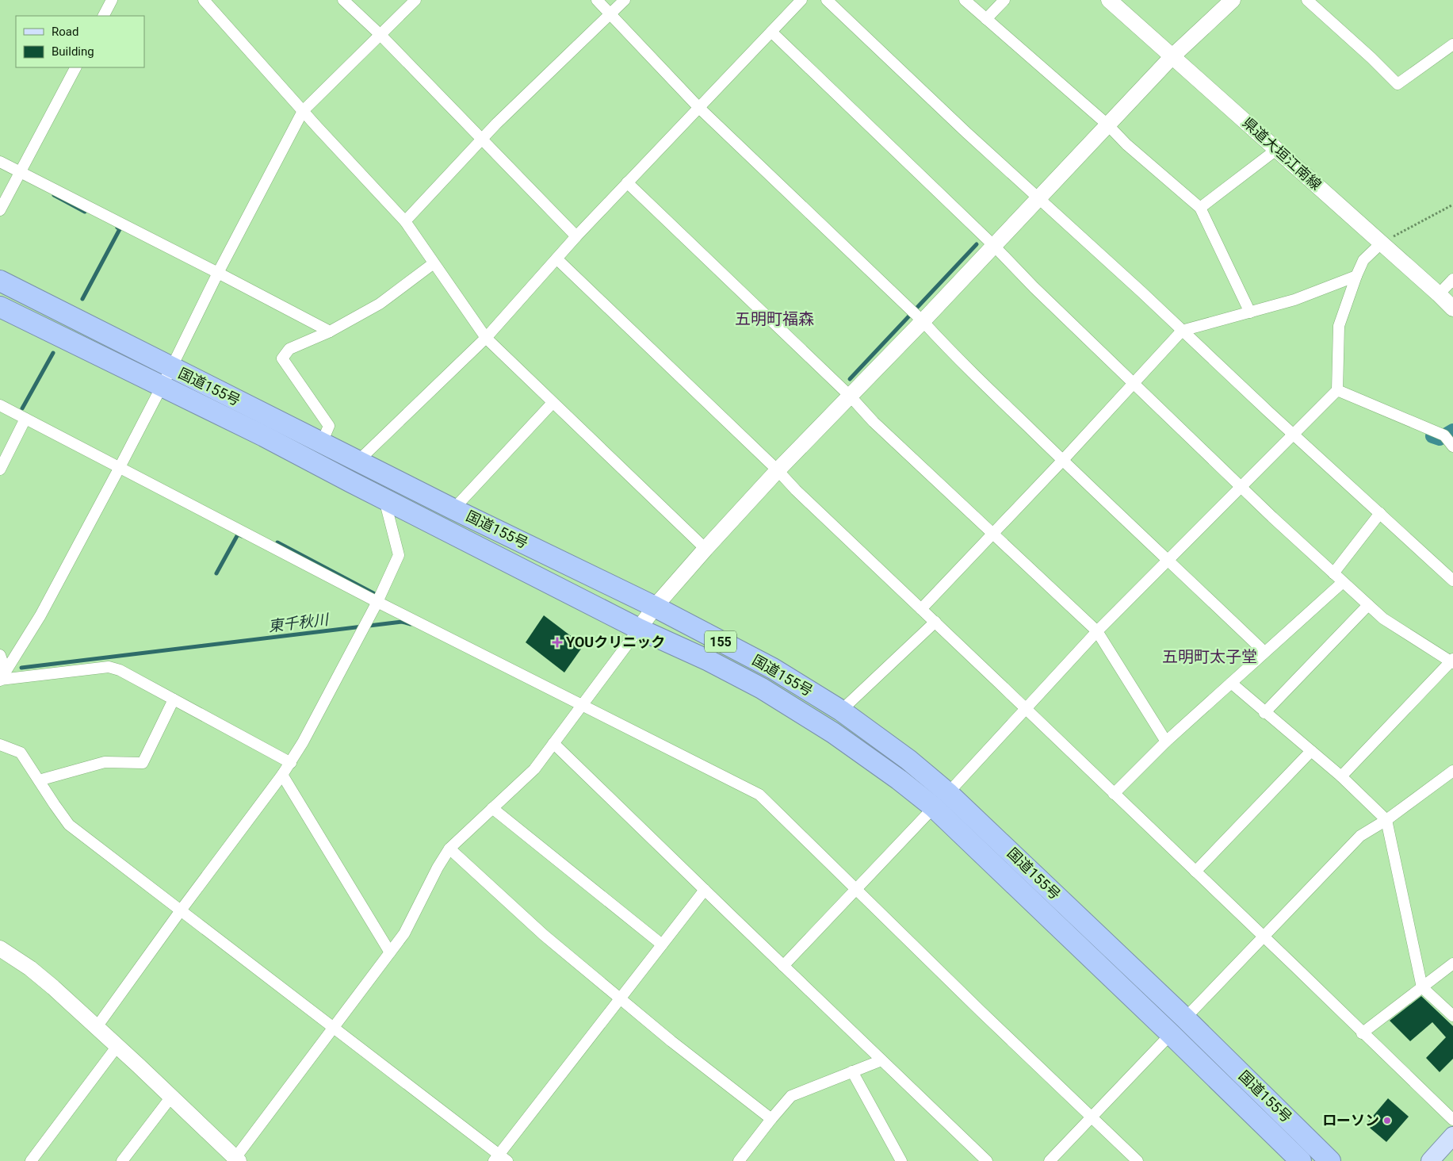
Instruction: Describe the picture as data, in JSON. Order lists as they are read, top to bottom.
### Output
{
  "streets": {
    "highway": ["国道155号", "155"],
    "street": ["県道大垣江南線"]
  },
  "districts": ["五明町福森", "五明町太子堂"],
  "water": ["東千秋川"],
  "places": {
    "health": ["YOUクリニック"],
    "other": ["ローソン"]
  },
  "legend": ["Road", "Building"]
}
